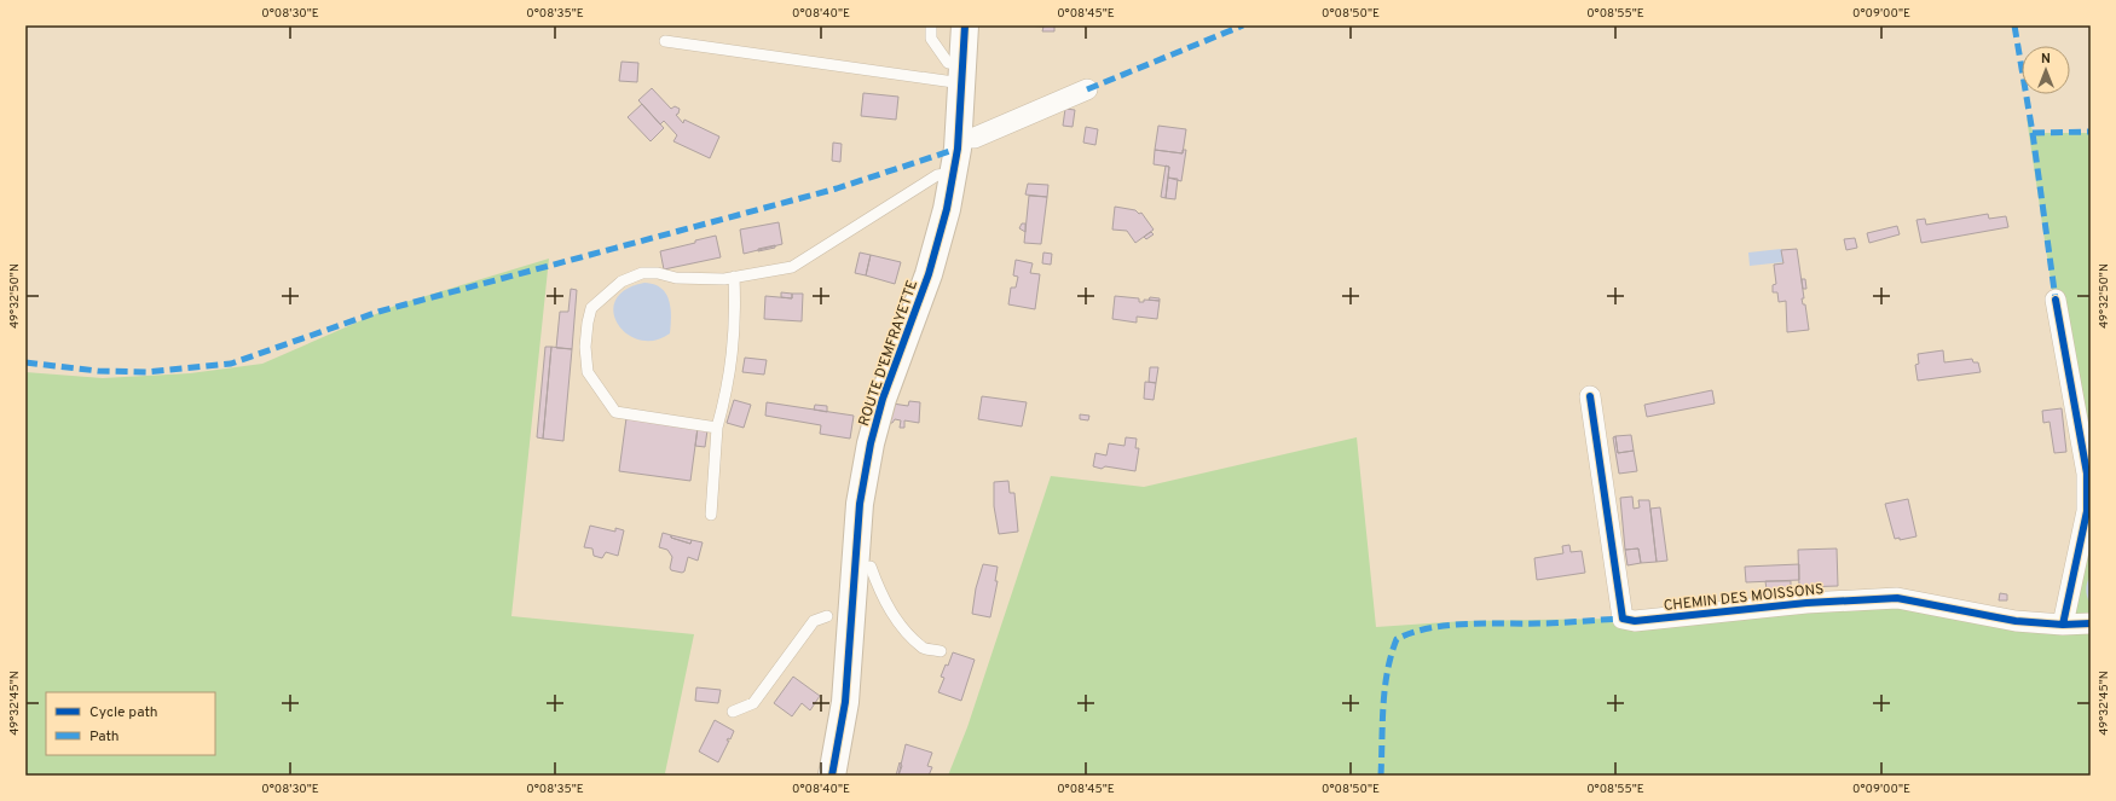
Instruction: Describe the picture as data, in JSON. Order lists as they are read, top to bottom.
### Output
{
  "streets": {
    "street": ["ROUTE D'EMFRAYETTE", "CHEMIN DES MOISSONS"]
  },
  "legend": ["Cycle path", "Path"],
  "north": "top",
  "coordinates": [
    "0°08'30\"E",
    "0°08'35\"E",
    "0°08'40\"E",
    "0°08'45\"E",
    "0°08'50\"E",
    "0°08'55\"E",
    "0°09'00\"E",
    "49°32'50\"N",
    "49°32'45\"N"
  ]
}
